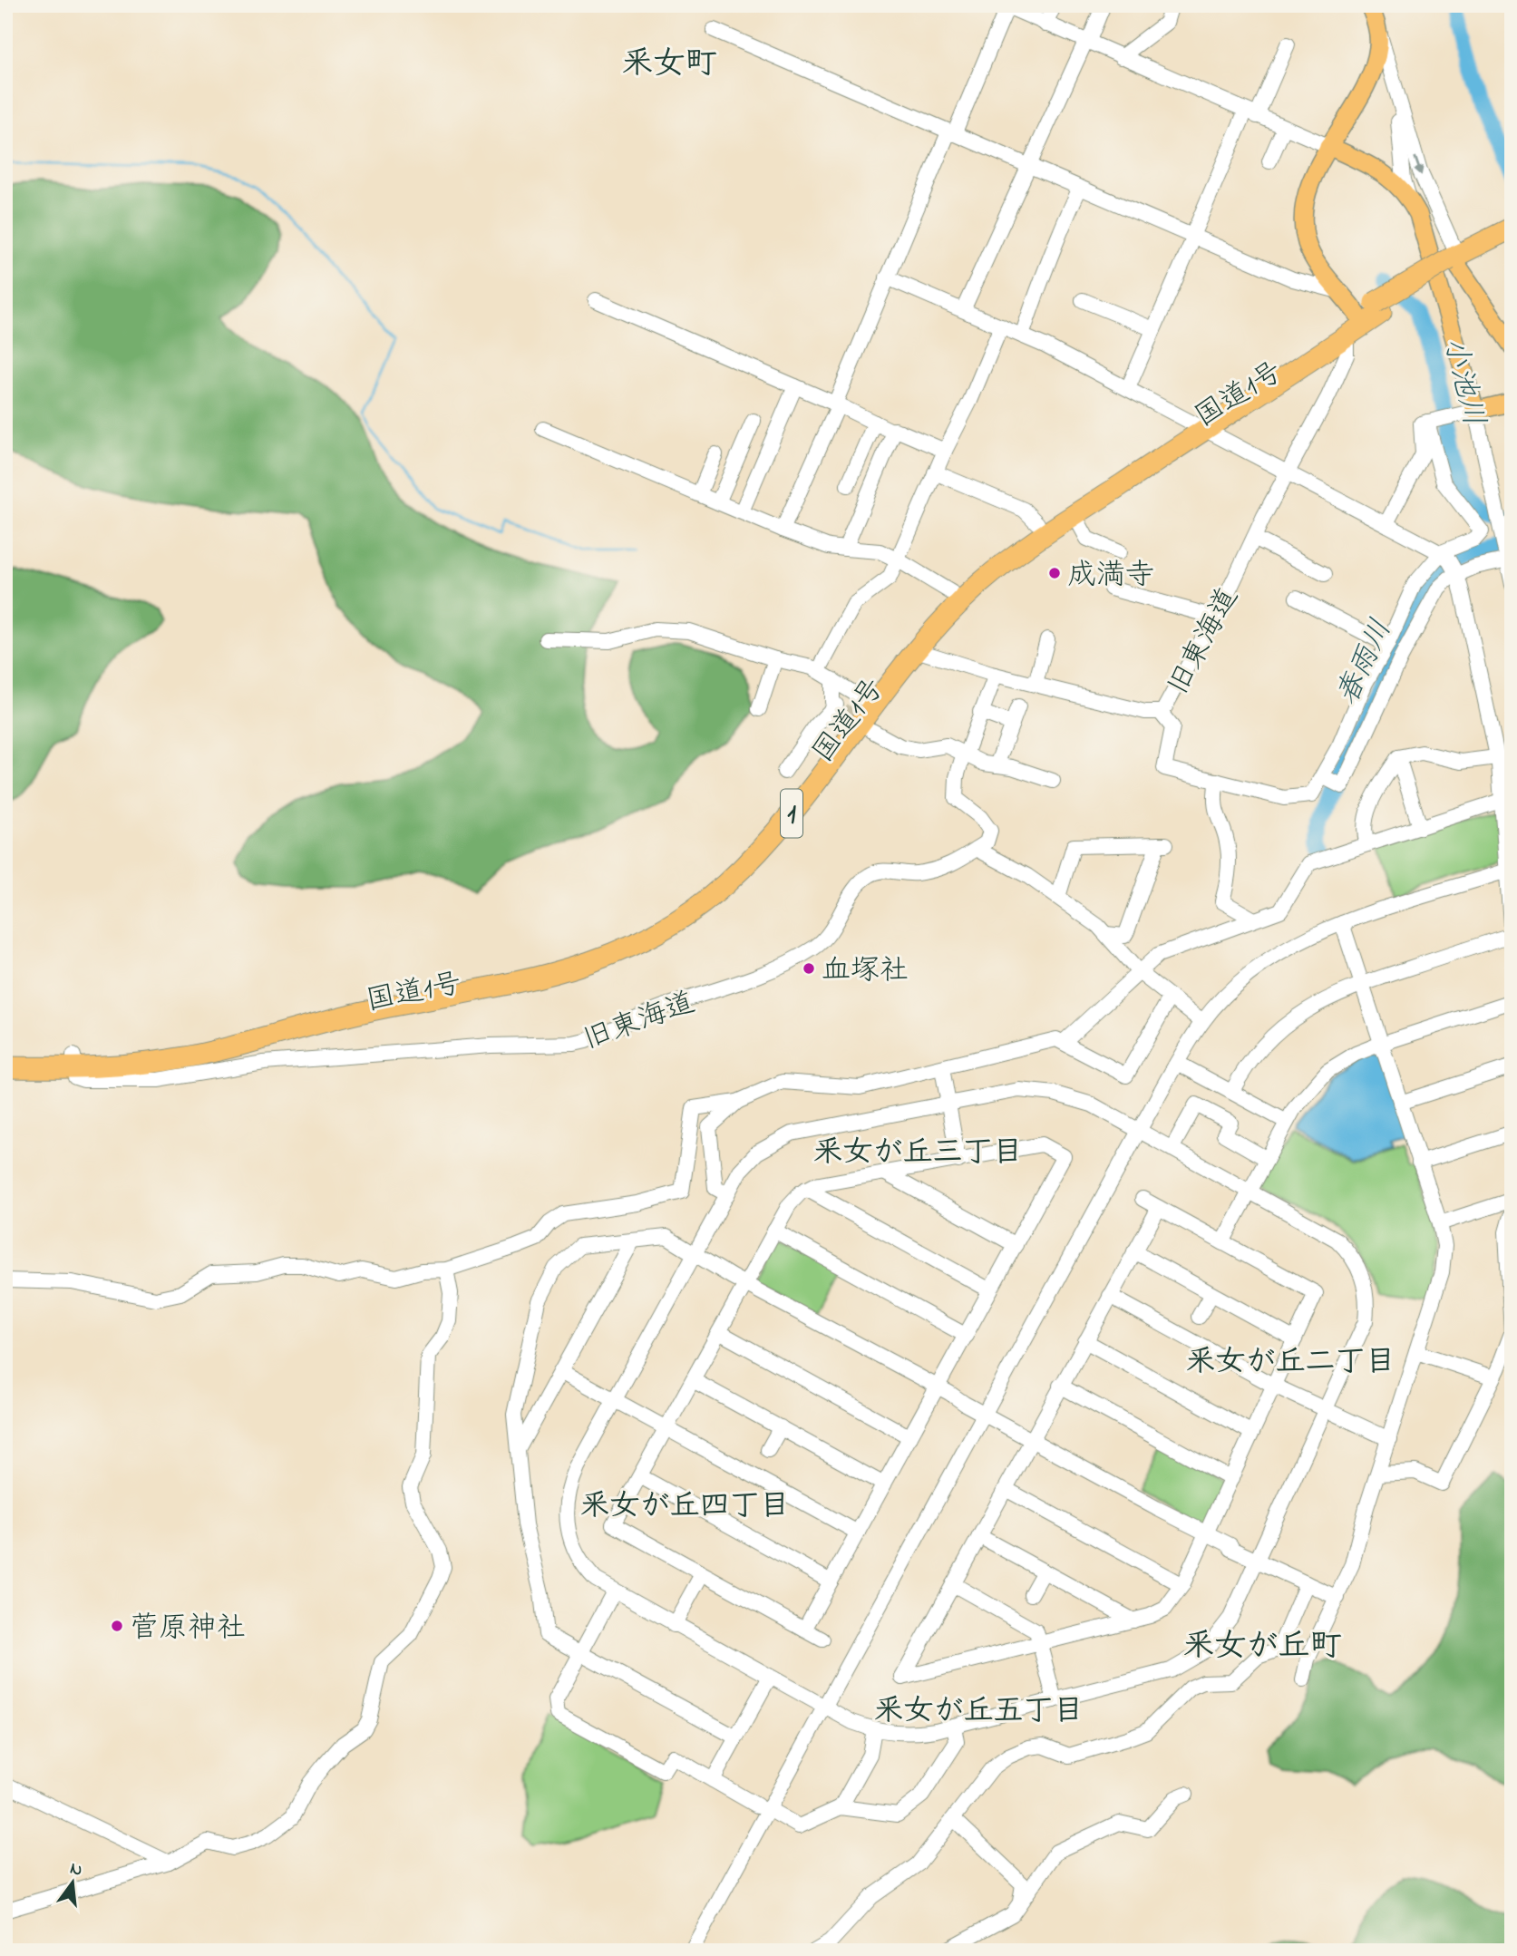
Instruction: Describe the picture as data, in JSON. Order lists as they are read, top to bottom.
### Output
{
  "streets": {
    "highway": ["国道1号", "1"],
    "street": ["旧東海道"]
  },
  "crossings": [
    ["国道1号", "旧東海道"]
  ],
  "districts": [
    "釆女町",
    "釆女が丘三丁目",
    "釆女が丘二丁目",
    "釆女が丘四丁目",
    "釆女が丘町",
    "釆女が丘五丁目"
  ],
  "water": ["小池川", "春雨川"],
  "places": ["成満寺", "血塚社", "菅原神社"],
  "north": "top"
}
